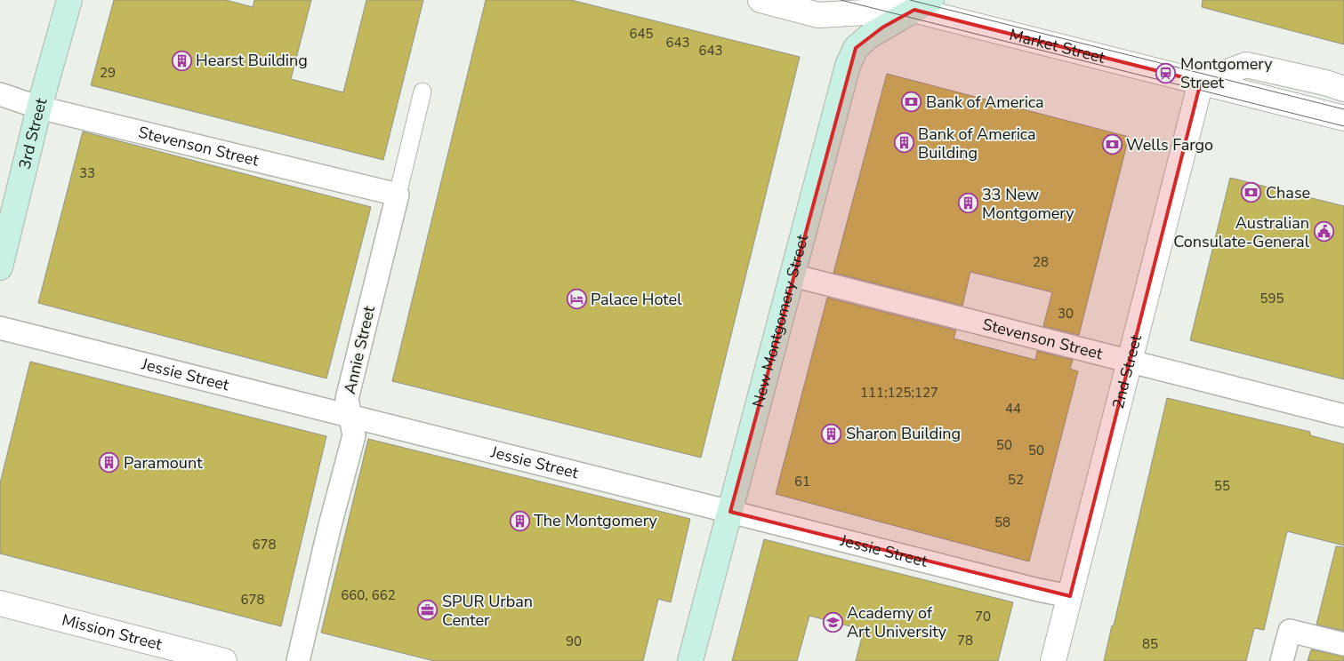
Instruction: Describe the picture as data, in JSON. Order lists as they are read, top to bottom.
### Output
{
  "streets": {
    "main road": ["3rd Street", "New Montgomery Street"],
    "street": [
      "Market Street",
      "Stevenson Street",
      "Annie Street",
      "2nd Street",
      "Jessie Street",
      "Mission Street"
    ]
  },
  "crossings": [
    ["Market Street", "New Montgomery Street"],
    ["Market Street", "2nd Street"],
    ["3rd Street", "Stevenson Street"],
    ["Stevenson Street", "New Montgomery Street"],
    ["Stevenson Street", "Annie Street"],
    ["Stevenson Street", "2nd Street"],
    ["New Montgomery Street", "Jessie Street"],
    ["Annie Street", "Jessie Street"],
    ["2nd Street", "Jessie Street"]
  ],
  "places": {
    "building": [
      "Hearst Building",
      "Bank of America Building",
      "33 New Montgomery",
      "Sharon Building",
      "Paramount",
      "The Montgomery"
    ],
    "station": ["Montgomery Street"],
    "bank": ["Bank of America", "Wells Fargo", "Chase"],
    "public building": ["Australian Consulate-General"],
    "hotel": ["Palace Hotel"],
    "office": ["SPUR Urban Center"],
    "school or university": ["Academy of Art University"]
  },
  "house_numbers": [
    "645",
    "643",
    "643",
    "29",
    "33",
    "28",
    "595",
    "30",
    "111;125;127",
    "44",
    "50",
    "50",
    "52",
    "61",
    "55",
    "58",
    "678",
    "660, 662",
    "678",
    "70",
    "78",
    "90",
    "85"
  ]
}
